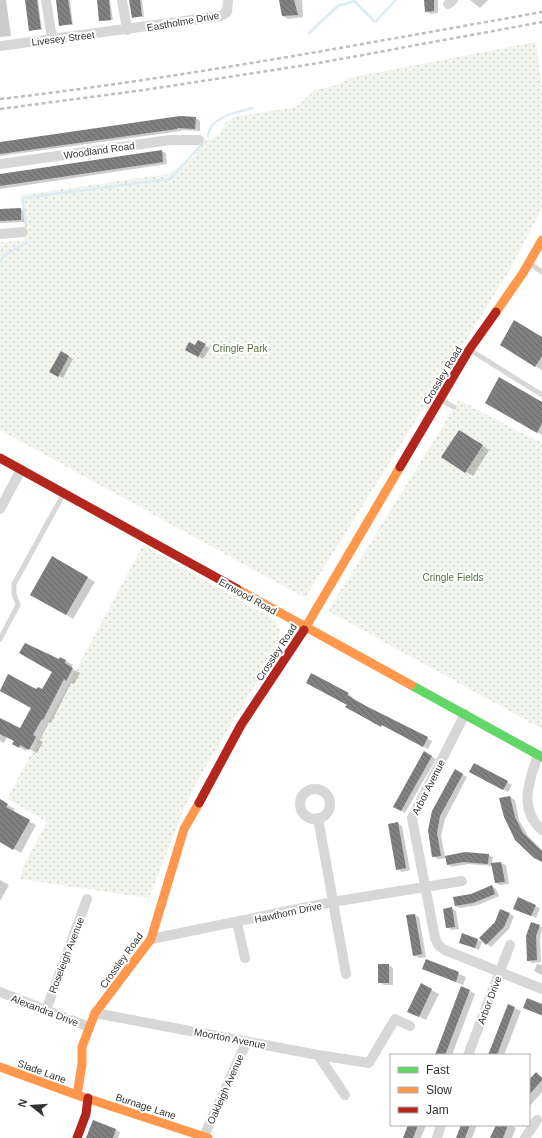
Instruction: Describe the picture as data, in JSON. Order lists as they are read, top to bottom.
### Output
{
  "streets": {
    "street": [
      "Eastholme Drive",
      "Livesey Street",
      "Woodland Road",
      "Crossley Road",
      "Errwood Road",
      "Arbor Avenue",
      "Hawthorn Drive",
      "Roseleigh Avenue",
      "Arbor Drive",
      "Alexandra Drive",
      "Moorton Avenue",
      "Slade Lane",
      "Oakleigh Avenue",
      "Burnage Lane"
    ]
  },
  "crossings": [
    ["Eastholme Drive", "Livesey Street"],
    ["Crossley Road", "Errwood Road"],
    ["Crossley Road", "Hawthorn Drive"],
    ["Crossley Road", "Alexandra Drive"],
    ["Crossley Road", "Moorton Avenue"],
    ["Crossley Road", "Slade Lane"],
    ["Crossley Road", "Burnage Lane"],
    ["Errwood Road", "Arbor Avenue"],
    ["Arbor Avenue", "Hawthorn Drive"],
    ["Arbor Avenue", "Arbor Drive"],
    ["Roseleigh Avenue", "Alexandra Drive"],
    ["Moorton Avenue", "Oakleigh Avenue"],
    ["Slade Lane", "Burnage Lane"],
    ["Oakleigh Avenue", "Burnage Lane"]
  ],
  "parks": ["Cringle Park", "Cringle Fields"],
  "legend": ["Fast", "Slow", "Jam"],
  "north": "left"
}
